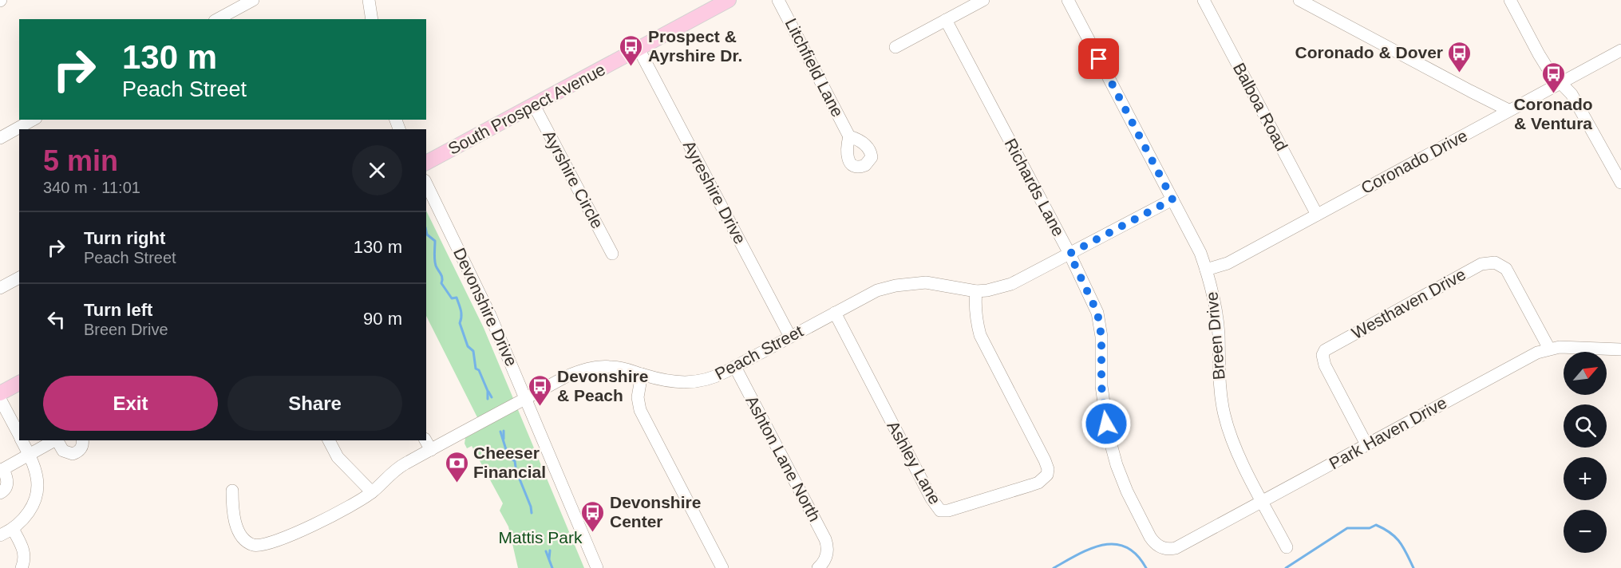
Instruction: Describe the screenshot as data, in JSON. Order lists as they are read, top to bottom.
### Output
{
  "streets": {
    "main road": ["South Prospect Avenue"],
    "street": [
      "Litchfield Lane",
      "Balboa Road",
      "Coronado Drive",
      "Ayrshire Circle",
      "Richards Lane",
      "Ayreshire Drive",
      "Westhaven Drive",
      "Devonshire Drive",
      "Breen Drive",
      "Peach Street",
      "Park Haven Drive",
      "Ashton Lane North",
      "Ashley Lane"
    ]
  },
  "crossings": [
    ["Balboa Road", "Coronado Drive"],
    ["South Prospect Avenue", "Ayrshire Circle"],
    ["South Prospect Avenue", "Ayreshire Drive"],
    ["Coronado Drive", "Breen Drive"],
    ["Richards Lane", "Peach Street"],
    ["Richards Lane", "Park Haven Drive"],
    ["Ayreshire Drive", "Peach Street"],
    ["Westhaven Drive", "Park Haven Drive"],
    ["Devonshire Drive", "Peach Street"],
    ["Breen Drive", "Peach Street"],
    ["Breen Drive", "Park Haven Drive"],
    ["Peach Street", "Ashton Lane North"],
    ["Peach Street", "Ashley Lane"]
  ],
  "parks": ["Mattis Park"],
  "places": {
    "bus stop": [
      "Prospect & Ayrshire Dr.",
      "Coronado & Dover",
      "Coronado & Ventura",
      "Devonshire & Peach",
      "Devonshire Center"
    ],
    "bank": ["Cheeser Financial"]
  },
  "north": "top right",
  "page": {
    "turn": ["130 m", "Peach Street"],
    "heading": ["5 min", "340 m · 11:01"],
    "list": [
      {
        "name": "Turn right",
        "note": "Peach Street",
        "value": "130 m"
      },
      {
        "name": "Turn left",
        "note": "Breen Drive",
        "value": "90 m"
      }
    ],
    "map_buttons": ["+", "−"],
    "buttons": ["Exit", "Share"]
  }
}
